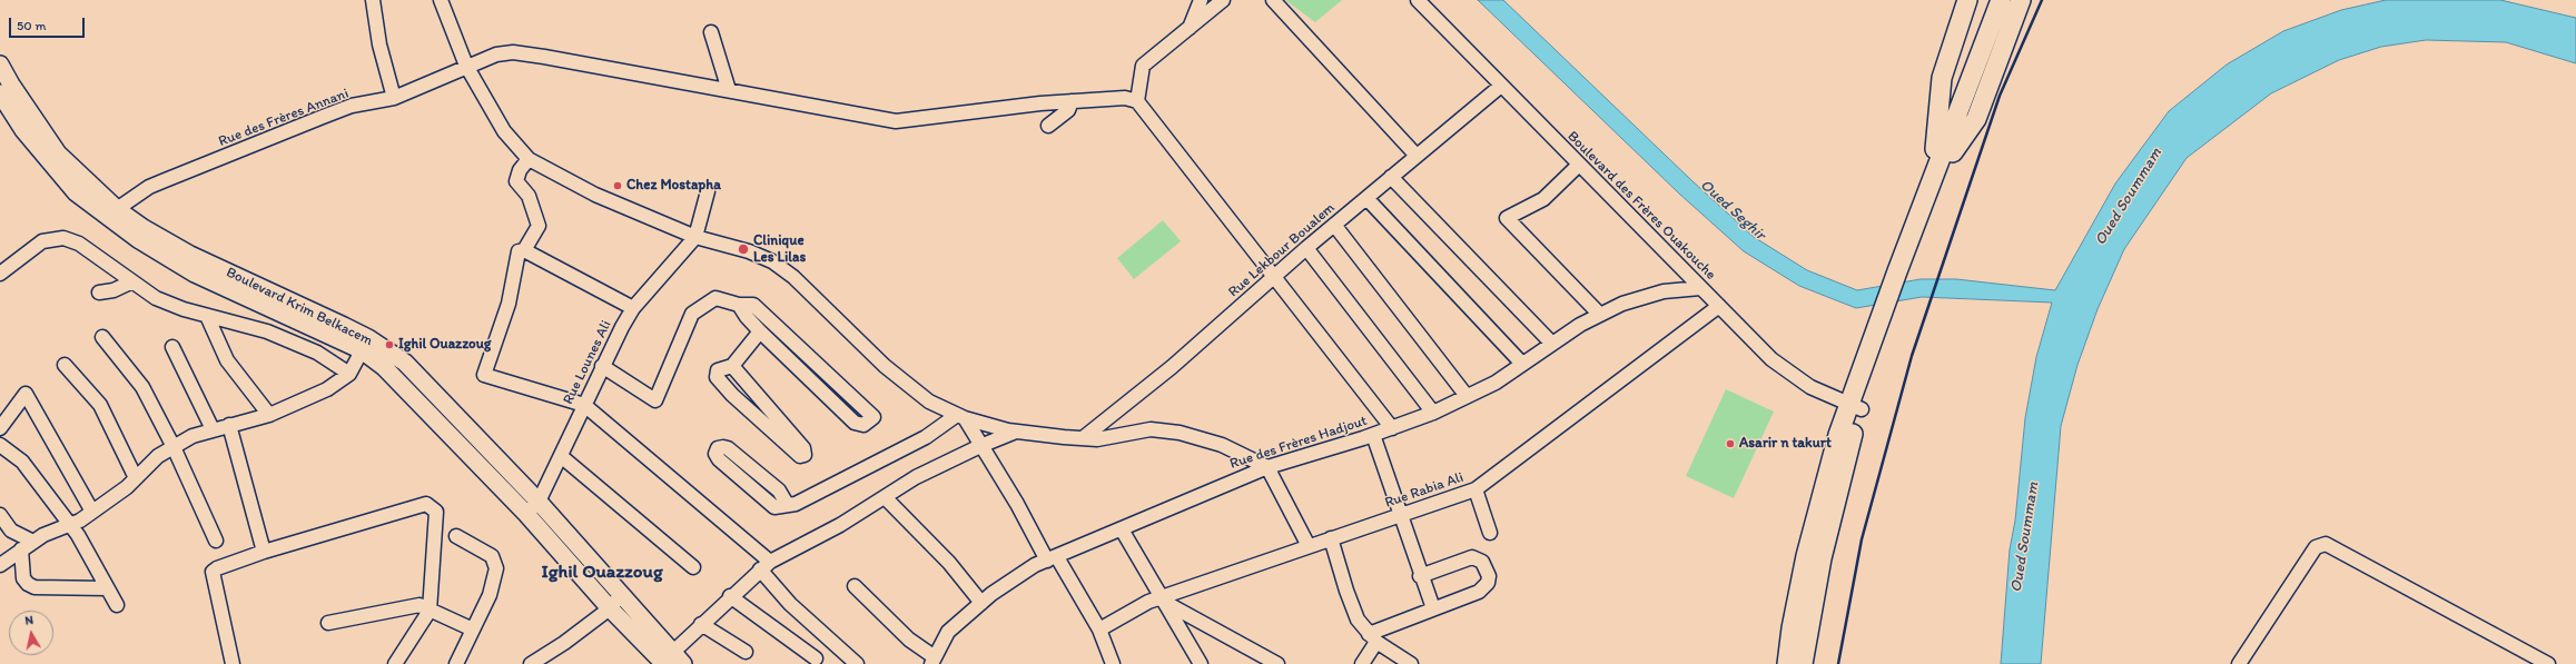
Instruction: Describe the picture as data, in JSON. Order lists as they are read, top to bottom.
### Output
{
  "streets": {
    "main road": ["Boulevard Krim Belkacem"],
    "street": [
      "Rue des Frères Annani",
      "Boulevard des Frères Ouakouche",
      "Rue Lekbour Boualem",
      "Rue Lounes Ali",
      "Rue des Frères Hadjout",
      "Rue Rabia Ali"
    ]
  },
  "crossings": [
    ["Rue des Frères Annani", "Boulevard Krim Belkacem"],
    ["Boulevard des Frères Ouakouche", "Rue Lekbour Boualem"],
    ["Boulevard des Frères Ouakouche", "Rue des Frères Hadjout"],
    ["Boulevard des Frères Ouakouche", "Rue Rabia Ali"],
    ["Boulevard Krim Belkacem", "Rue Lounes Ali"]
  ],
  "districts": ["Ighil Ouazzoug"],
  "water": ["Oued Soummam", "Oued Seghir"],
  "places": [
    "Chez Mostapha",
    "Clinique Les Lilas",
    "Ighil Ouazzoug",
    "Asarir n takurt"
  ],
  "scale_bar": "50 m",
  "north": "top"
}
